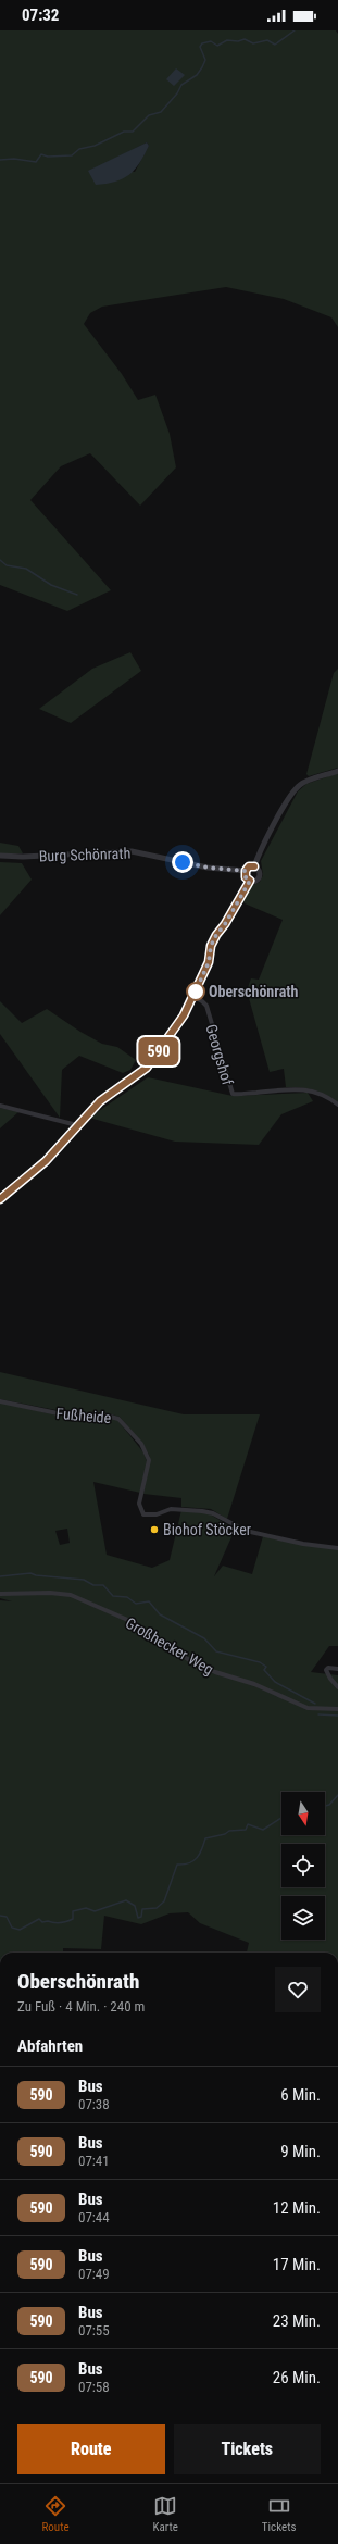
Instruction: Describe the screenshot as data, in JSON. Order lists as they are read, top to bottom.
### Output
{
  "streets": {
    "street": [
      "Burg Schönrath",
      "Georgshof",
      "Fußheide",
      "Großhecker Weg"
    ]
  },
  "places": ["Oberschönrath", "Biohof Stöcker"],
  "lines": ["bus line 590"],
  "north": "bottom",
  "page": {
    "status": "07:32",
    "on_map": "590",
    "heading": [
      ["Oberschönrath", "Zu Fuß · 4 Min. · 240 m"],
      "Abfahrten"
    ],
    "list": [
      {
        "mark": "590",
        "name": "Bus",
        "note": "07:38",
        "value": "6 Min."
      },
      {
        "mark": "590",
        "name": "Bus",
        "note": "07:41",
        "value": "9 Min."
      },
      {
        "mark": "590",
        "name": "Bus",
        "note": "07:44",
        "value": "12 Min."
      },
      {
        "mark": "590",
        "name": "Bus",
        "note": "07:49",
        "value": "17 Min."
      },
      {
        "mark": "590",
        "name": "Bus",
        "note": "07:55",
        "value": "23 Min."
      },
      {
        "mark": "590",
        "name": "Bus",
        "note": "07:58",
        "value": "26 Min."
      }
    ],
    "buttons": ["Route", "Tickets"],
    "tabs": ["Route", "Karte", "Tickets"]
  }
}
